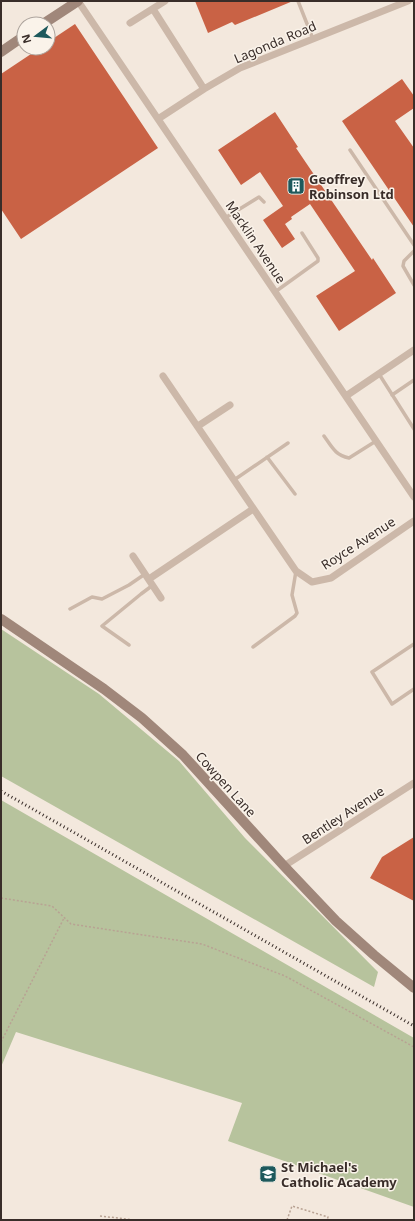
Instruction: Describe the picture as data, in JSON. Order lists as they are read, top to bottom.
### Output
{
  "streets": {
    "street": [
      "Lagonda Road",
      "Macklin Avenue",
      "Royce Avenue",
      "Cowpen Lane",
      "Bentley Avenue"
    ]
  },
  "crossings": [
    ["Lagonda Road", "Macklin Avenue"],
    ["Cowpen Lane", "Bentley Avenue"]
  ],
  "places": {
    "building": ["Geoffrey Robinson Ltd"],
    "school or university": ["St Michael's Catholic Academy"]
  },
  "north": "left"
}
